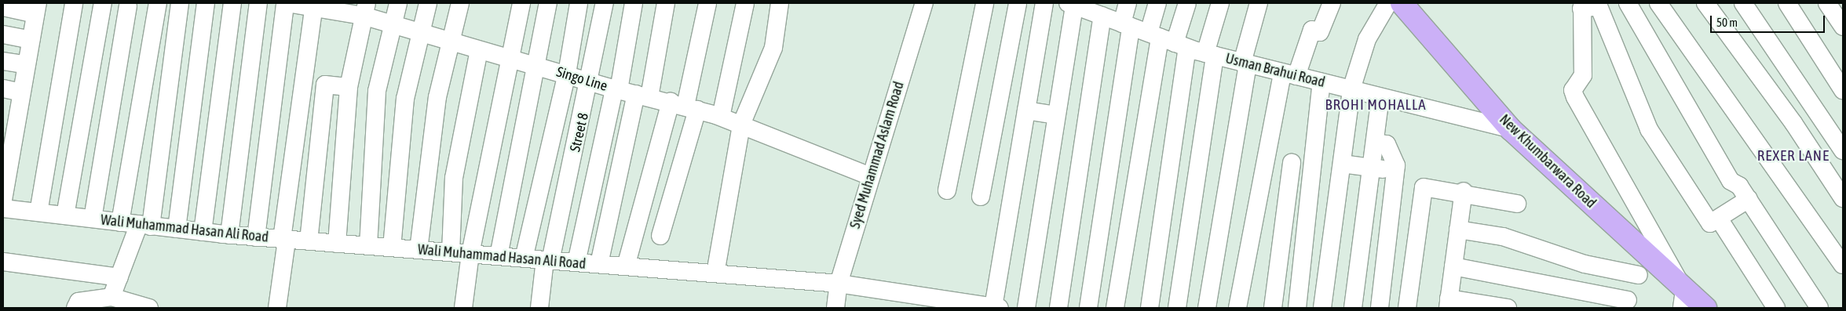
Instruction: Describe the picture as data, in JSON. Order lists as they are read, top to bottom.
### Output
{
  "streets": {
    "main road": ["New Khumbarwara Road"],
    "street": [
      "Usman Brahui Road",
      "Singo Line",
      "Street 8",
      "Syed Muhammad Aslam Road",
      "Wali Muhammad Hasan Ali Road"
    ]
  },
  "crossings": [
    ["Usman Brahui Road", "New Khumbarwara Road"],
    ["Singo Line", "Street 8"],
    ["Singo Line", "Syed Muhammad Aslam Road"],
    ["Street 8", "Wali Muhammad Hasan Ali Road"],
    ["Syed Muhammad Aslam Road", "Wali Muhammad Hasan Ali Road"]
  ],
  "districts": ["BROHI MOHALLA", "REXER LANE"],
  "scale_bar": "50 m"
}
